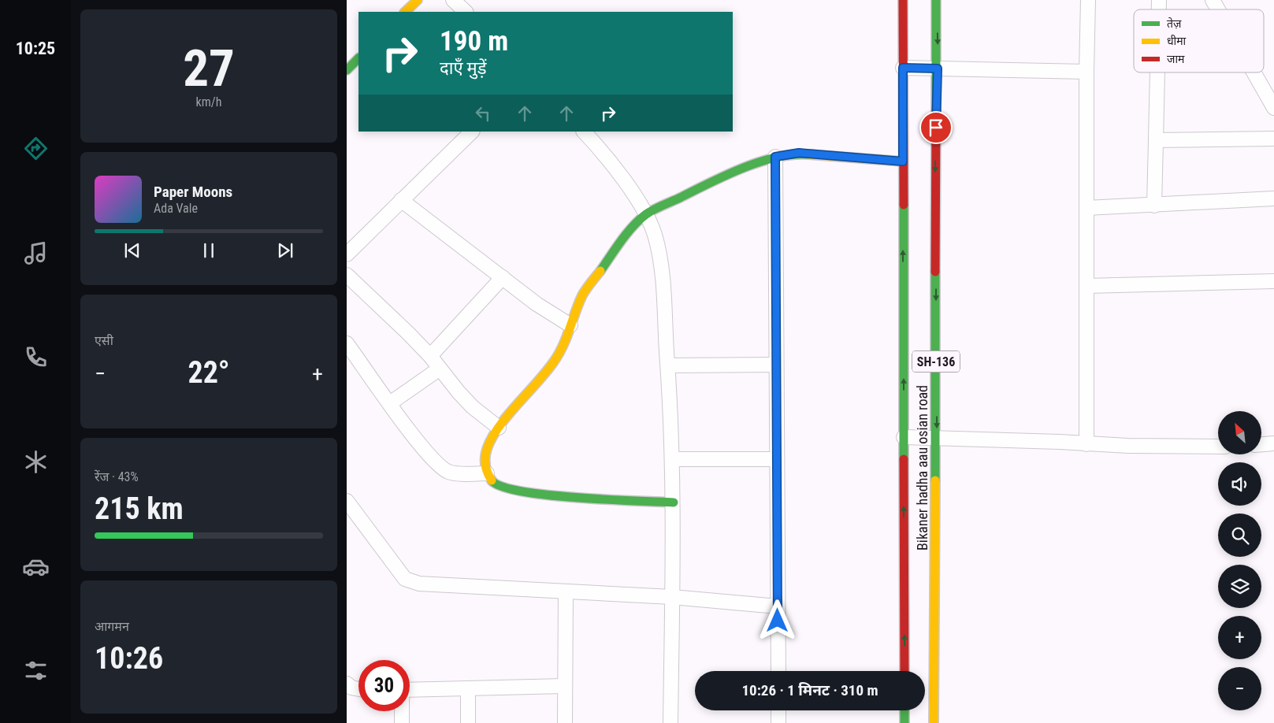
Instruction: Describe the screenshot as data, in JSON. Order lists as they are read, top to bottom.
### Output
{
  "streets": {
    "main road": ["SH-136", "Bikaner hadha aau osian road"]
  },
  "legend": ["तेज़", "धीमा", "जाम"],
  "north": "top left",
  "page": {
    "tabs": "10:25",
    "tile": [
      ["27", "km/h"],
      "एसी",
      ["रेंज · 43%", "215 km"],
      ["आगमन", "10:26"]
    ],
    "turn": ["190 m", "दाएँ मुड़ें"],
    "song": ["Paper Moons", "Ada Vale"],
    "heat": ["−", "22°", "+"],
    "map_buttons": ["+", "−"],
    "limit": "30",
    "trip": "10:26 · 1 मिनट · 310 m"
  }
}
